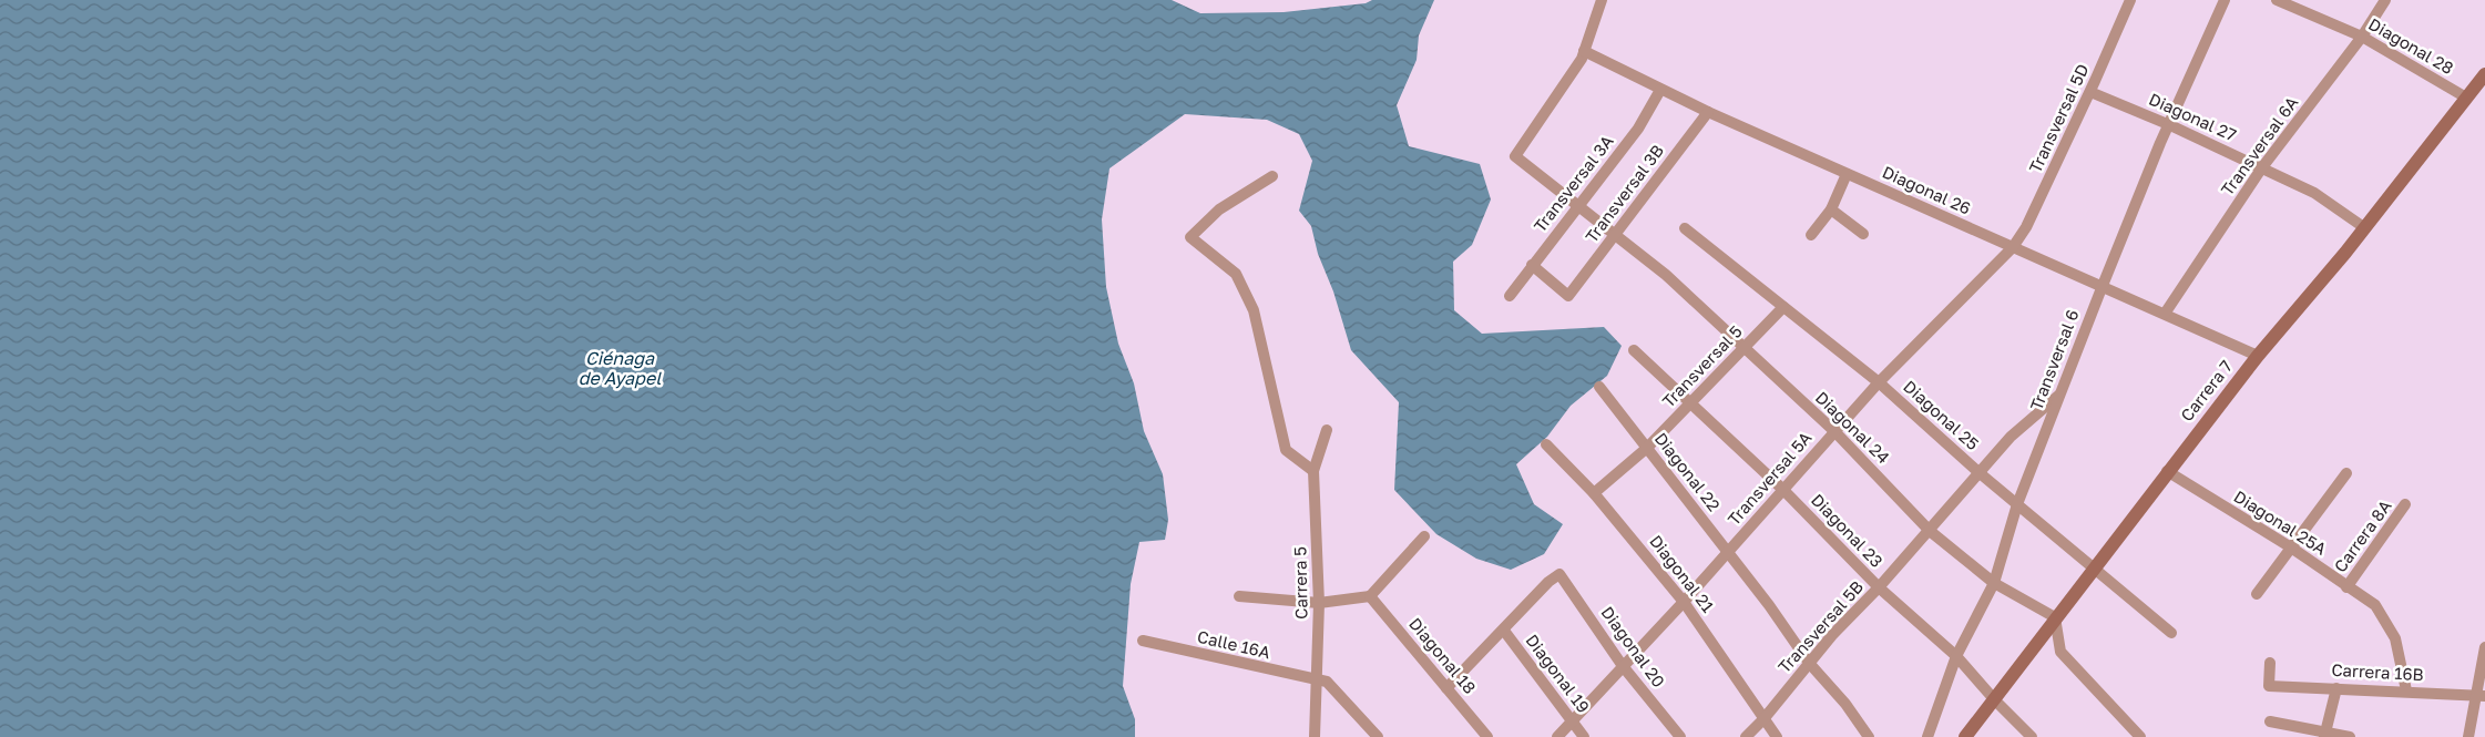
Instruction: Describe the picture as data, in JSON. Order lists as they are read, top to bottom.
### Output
{
  "streets": {
    "main road": ["Carrera 7"],
    "street": [
      "Diagonal 28",
      "Diagonal 27",
      "Transversal 5D",
      "Transversal 6A",
      "Transversal 3A",
      "Diagonal 26",
      "Transversal 3B",
      "Transversal 6",
      "Transversal 5",
      "Diagonal 25",
      "Diagonal 24",
      "Diagonal 22",
      "Transversal 5A",
      "Diagonal 25A",
      "Diagonal 23",
      "Carrera 8A",
      "Diagonal 21",
      "Carrera 5",
      "Transversal 5B",
      "Calle 16A",
      "Diagonal 20",
      "Diagonal 18",
      "Carrera 16B",
      "Diagonal 19"
    ]
  },
  "crossings": [
    ["Diagonal 28", "Transversal 6A"],
    ["Diagonal 28", "Carrera 7"],
    ["Diagonal 27", "Transversal 5D"],
    ["Diagonal 27", "Transversal 6A"],
    ["Diagonal 27", "Transversal 6"],
    ["Diagonal 27", "Carrera 7"],
    ["Transversal 5D", "Diagonal 26"],
    ["Transversal 5D", "Transversal 5A"],
    ["Transversal 6A", "Diagonal 26"],
    ["Transversal 3A", "Diagonal 26"],
    ["Transversal 3A", "Transversal 3B"],
    ["Transversal 3A", "Diagonal 24"],
    ["Diagonal 26", "Transversal 3B"],
    ["Diagonal 26", "Transversal 6"],
    ["Diagonal 26", "Carrera 7"],
    ["Diagonal 26", "Diagonal 24"],
    ["Diagonal 26", "Transversal 5A"],
    ["Transversal 3B", "Diagonal 24"],
    ["Transversal 6", "Diagonal 25"],
    ["Transversal 6", "Diagonal 24"],
    ["Transversal 6", "Diagonal 23"],
    ["Transversal 6", "Transversal 5B"],
    ["Transversal 5", "Diagonal 25"],
    ["Transversal 5", "Diagonal 24"],
    ["Transversal 5", "Diagonal 22"],
    ["Transversal 5", "Diagonal 23"],
    ["Transversal 5", "Diagonal 21"],
    ["Carrera 7", "Diagonal 25"],
    ["Carrera 7", "Diagonal 24"],
    ["Carrera 7", "Diagonal 25A"],
    ["Carrera 7", "Diagonal 23"],
    ["Diagonal 25", "Transversal 5A"],
    ["Diagonal 25", "Transversal 5B"],
    ["Diagonal 24", "Transversal 5A"],
    ["Diagonal 24", "Transversal 5B"],
    ["Diagonal 22", "Transversal 5A"],
    ["Diagonal 22", "Transversal 5B"],
    ["Transversal 5A", "Diagonal 23"],
    ["Transversal 5A", "Diagonal 21"],
    ["Transversal 5A", "Diagonal 20"],
    ["Transversal 5A", "Diagonal 19"],
    ["Diagonal 25A", "Carrera 8A"],
    ["Diagonal 25A", "Carrera 16B"],
    ["Diagonal 23", "Transversal 5B"],
    ["Diagonal 21", "Transversal 5B"],
    ["Carrera 5", "Calle 16A"],
    ["Diagonal 20", "Diagonal 19"]
  ],
  "water": ["Ciénaga de Ayapel"]
}
